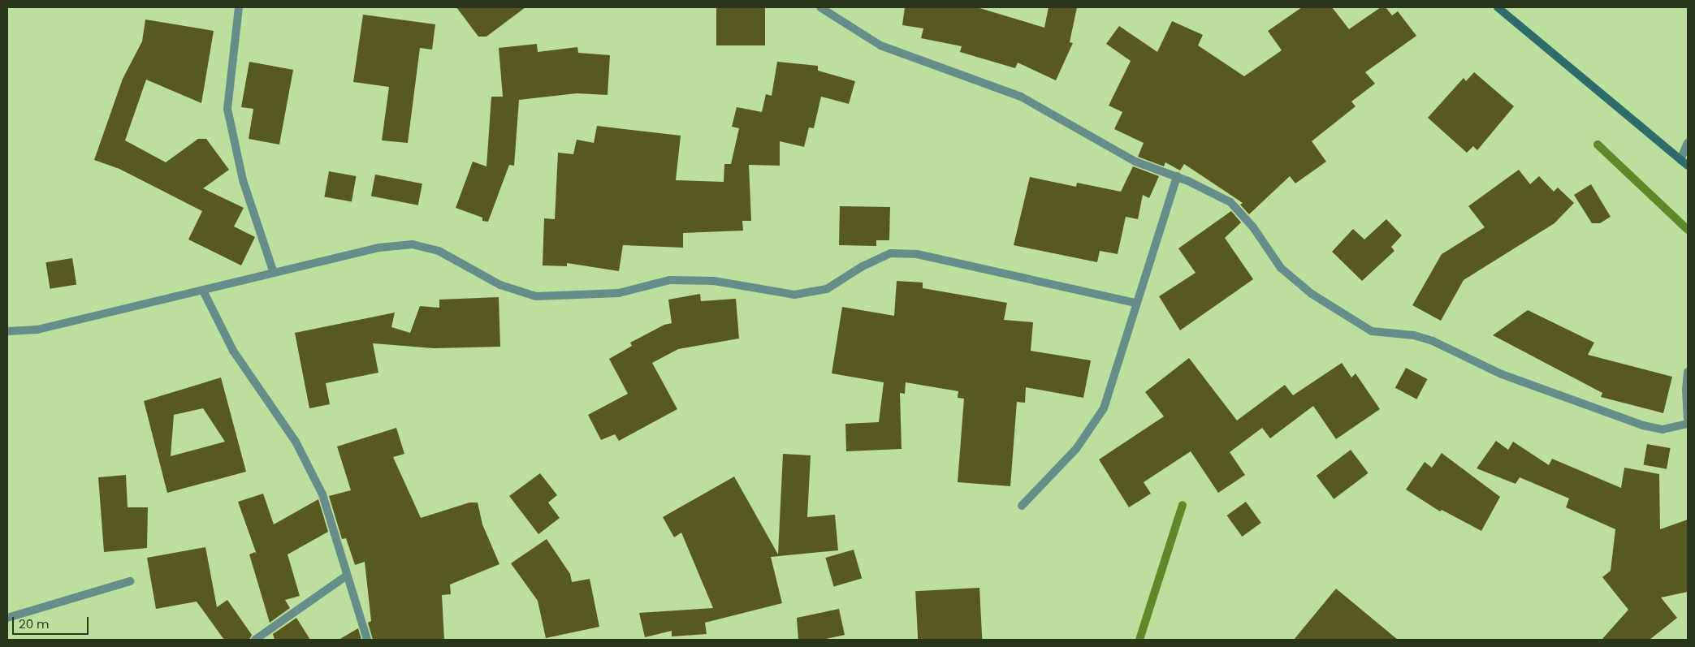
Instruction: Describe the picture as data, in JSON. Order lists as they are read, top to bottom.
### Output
{
  "scale_bar": "20 m"
}
